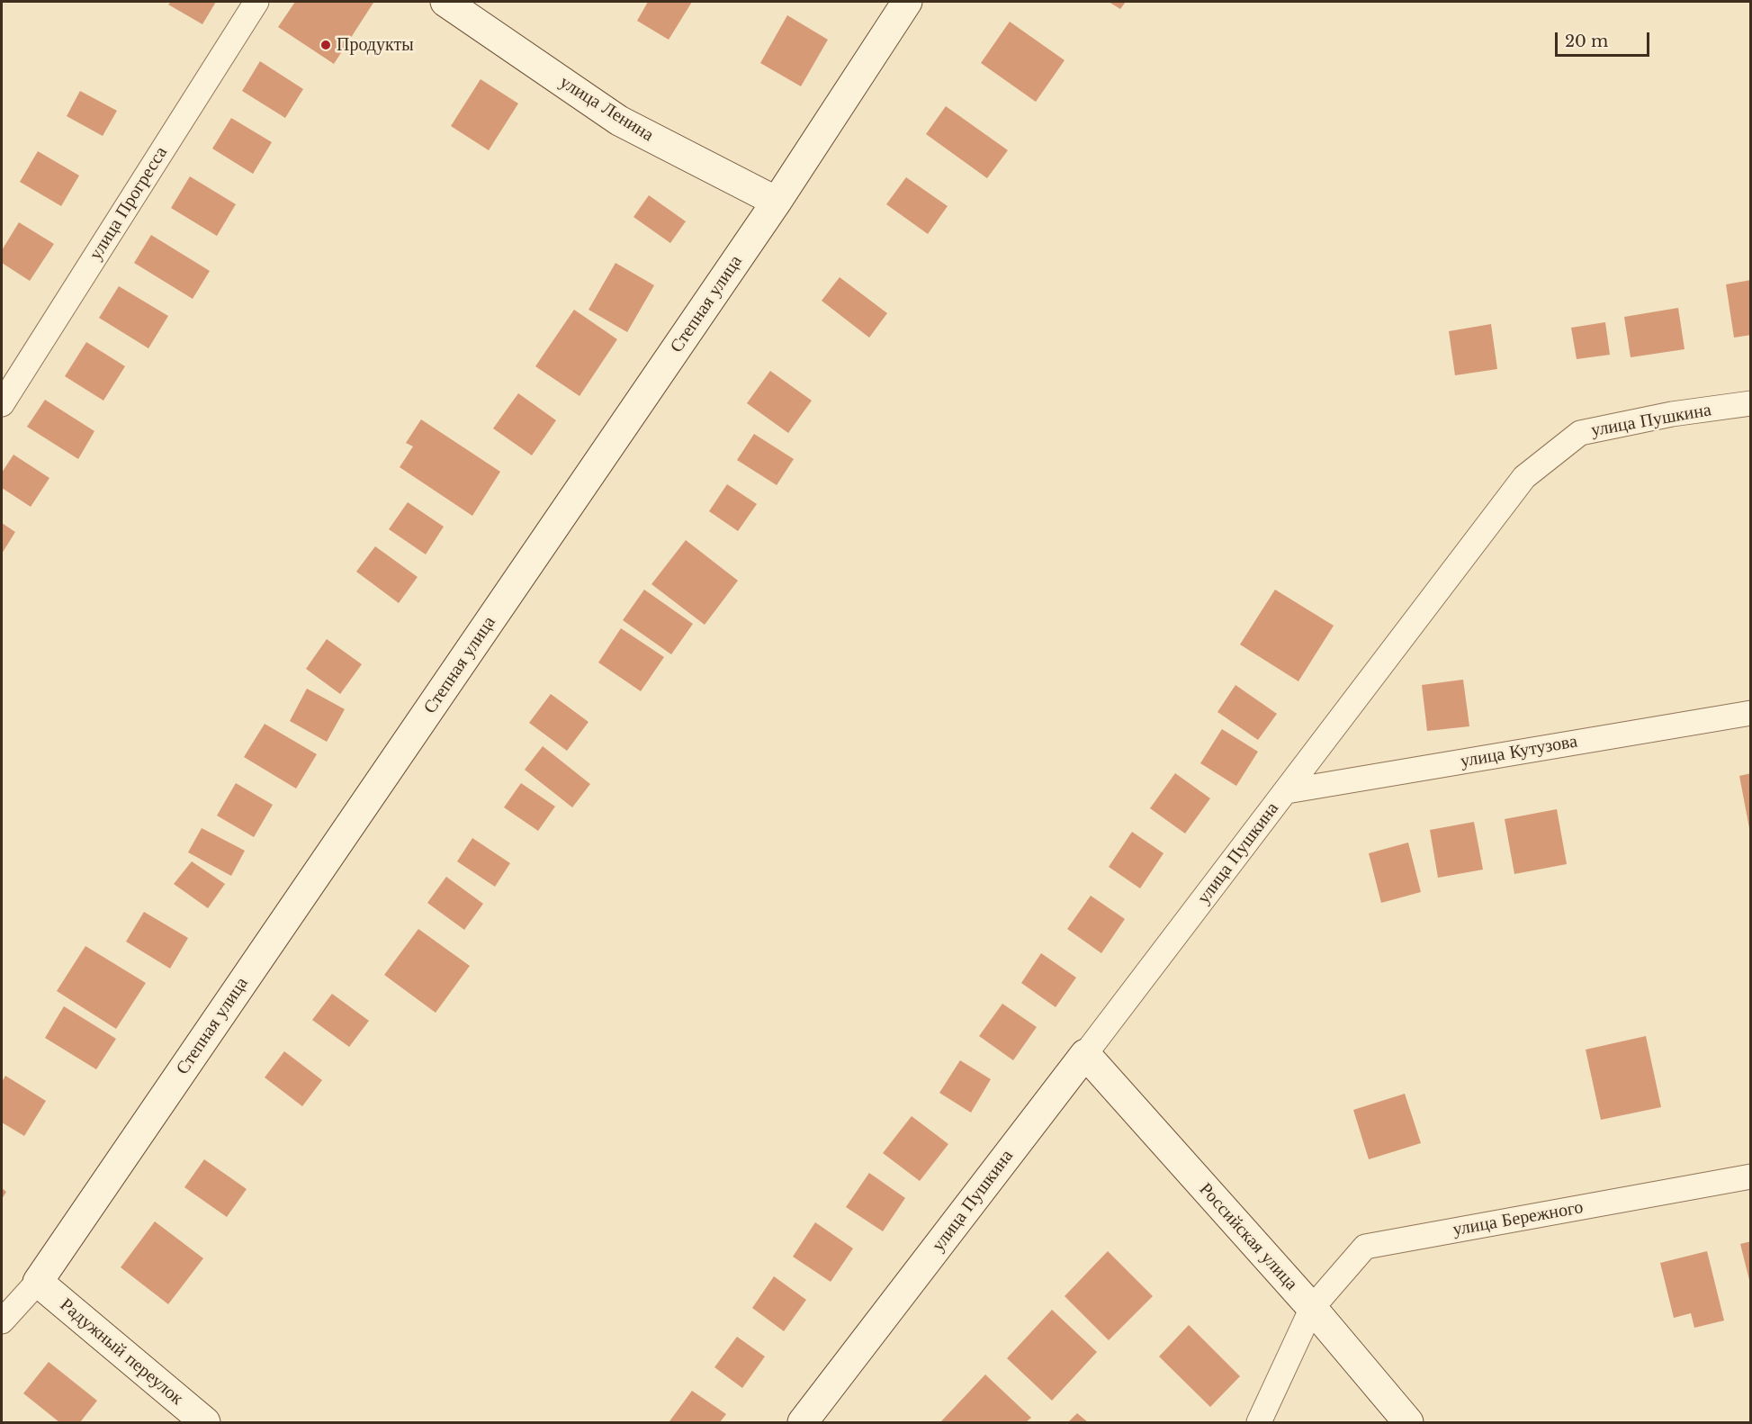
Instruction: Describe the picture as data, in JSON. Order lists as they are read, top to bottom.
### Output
{
  "streets": {
    "street": [
      "улица Ленина",
      "улица Прогресса",
      "Степная улица",
      "улица Пушкина",
      "улица Кутузова",
      "улица Бережного",
      "Российская улица",
      "Радужный переулок"
    ]
  },
  "crossings": [
    ["улица Ленина", "Степная улица"],
    ["Степная улица", "Радужный переулок"],
    ["улица Пушкина", "улица Кутузова"],
    ["улица Пушкина", "Российская улица"],
    ["улица Бережного", "Российская улица"]
  ],
  "places": ["Продукты"],
  "scale_bar": "20 m"
}
